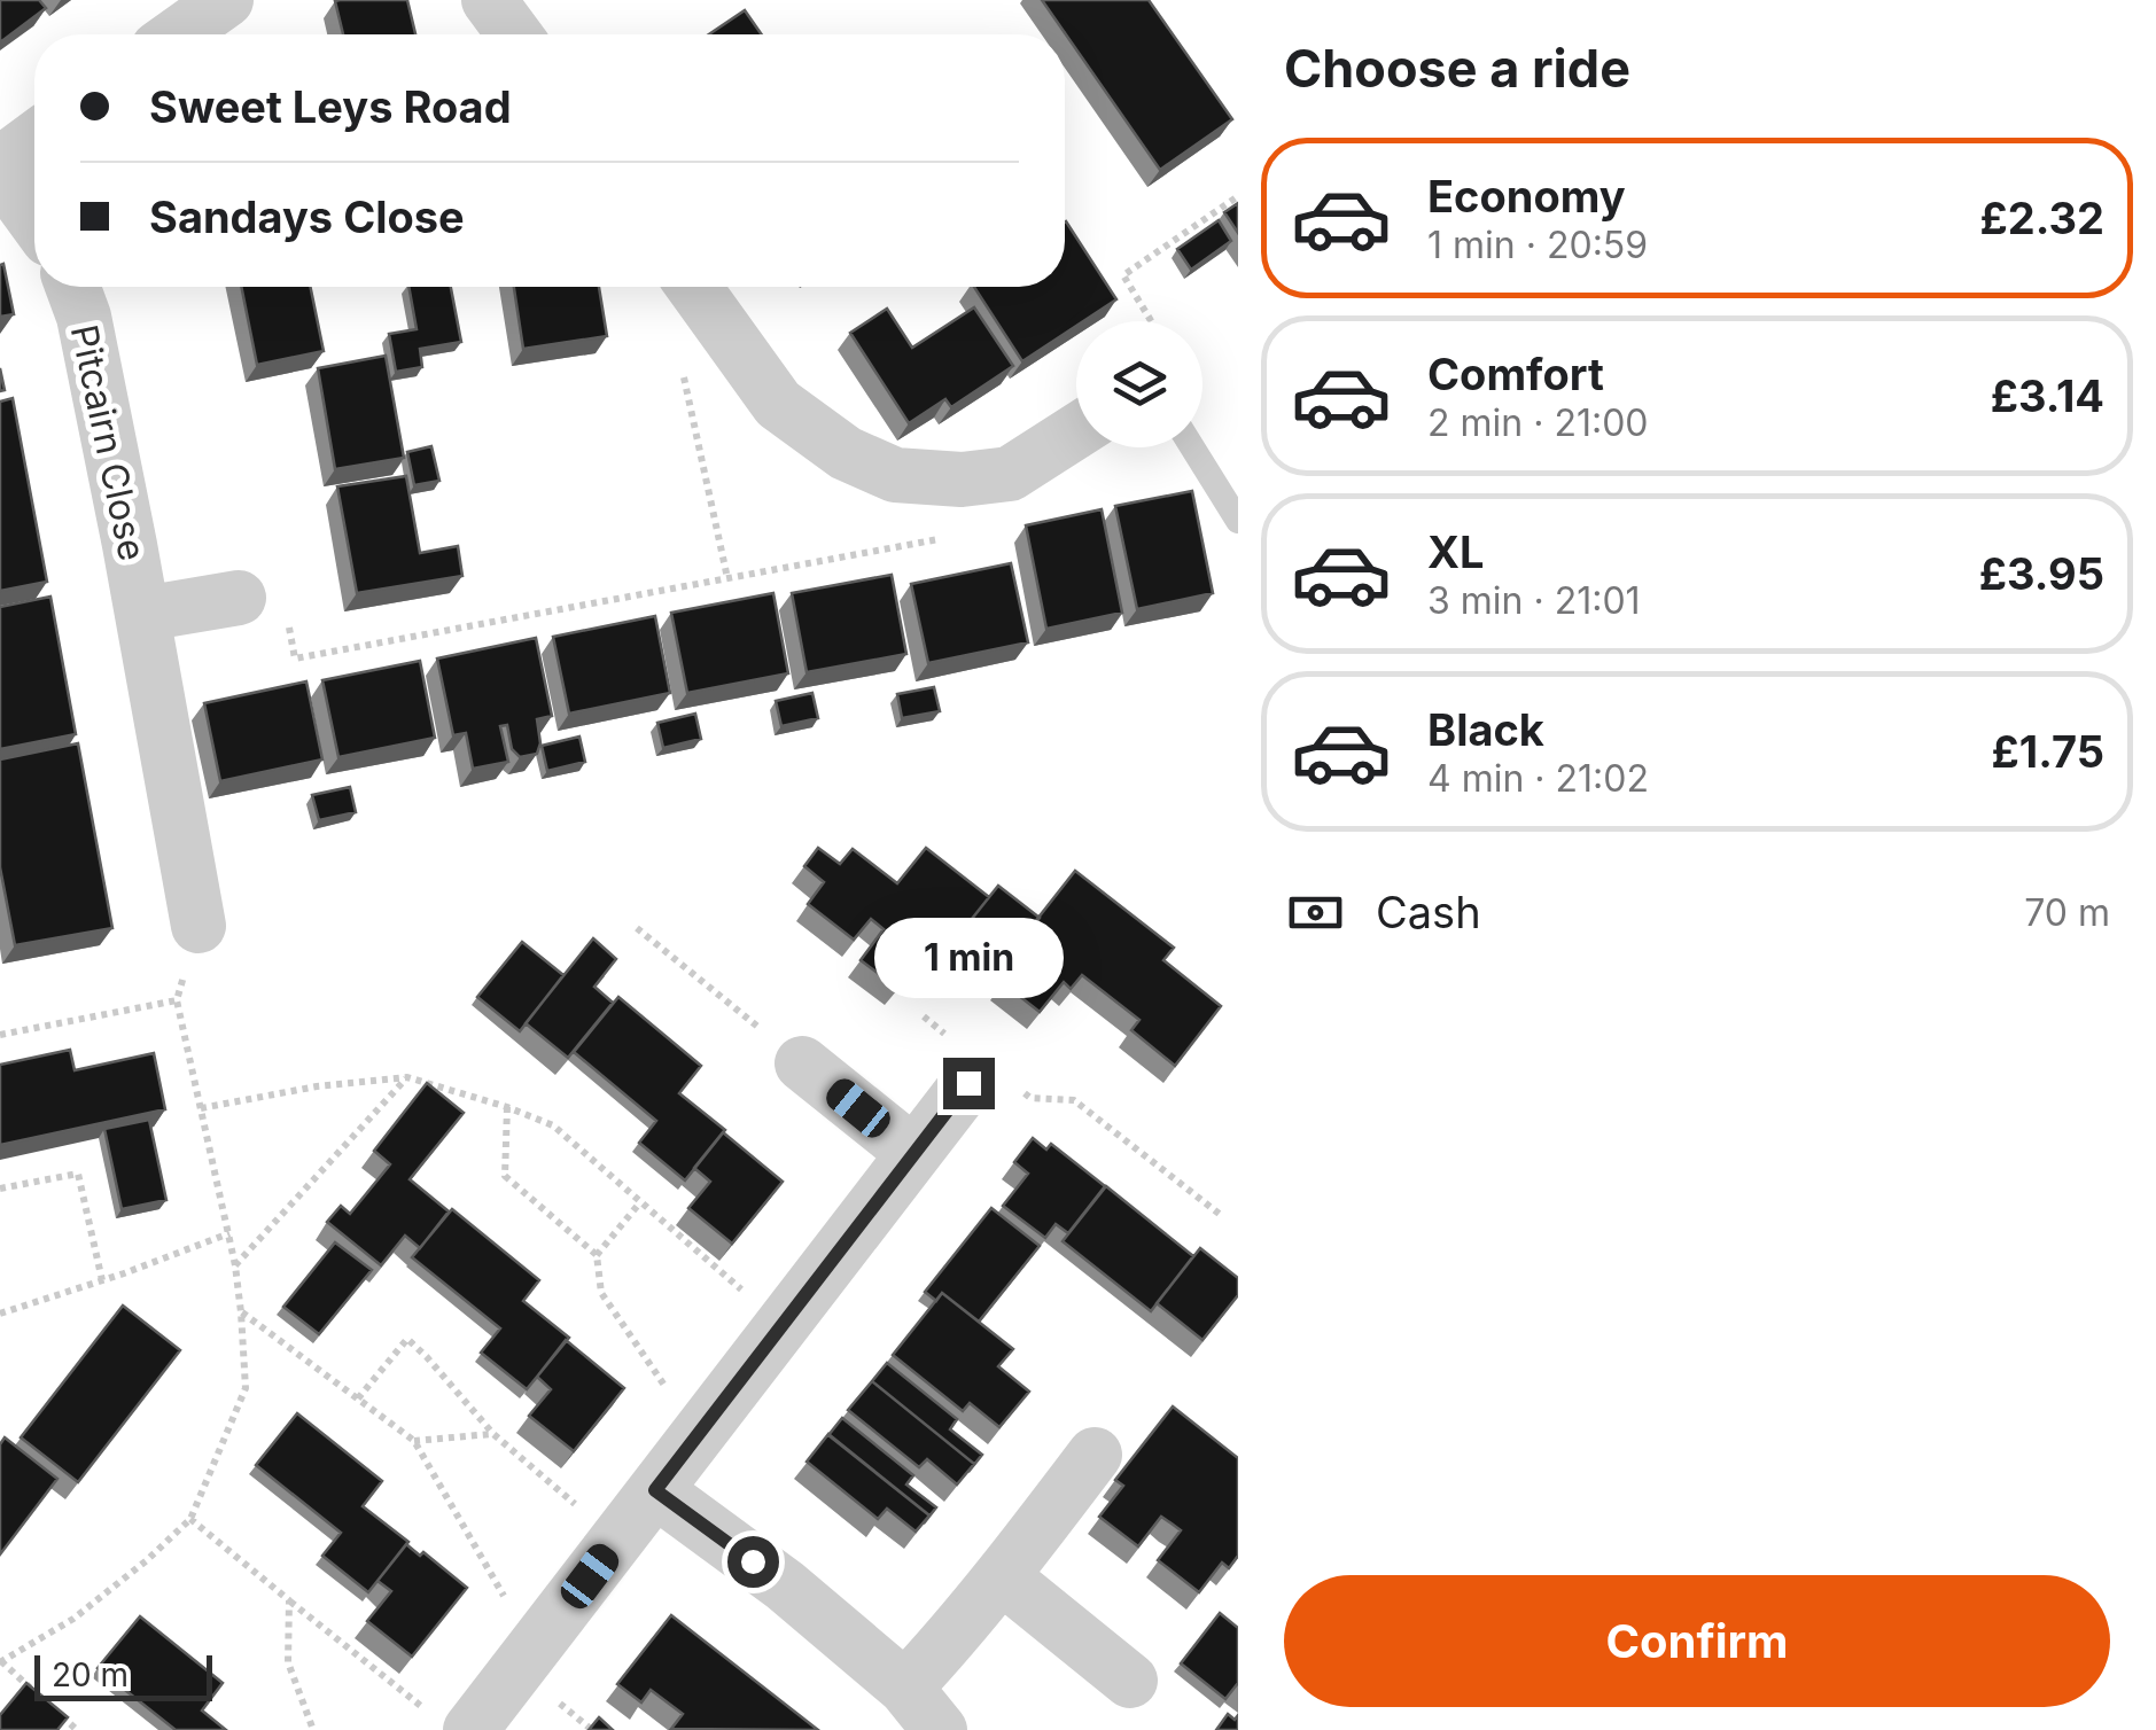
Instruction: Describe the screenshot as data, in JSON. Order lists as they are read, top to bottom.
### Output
{
  "streets": {
    "street": ["Pitcairn Close"]
  },
  "scale_bar": "20 m",
  "page": {
    "heading": "Choose a ride",
    "banner": ["Sweet Leys Road", "Sandays Close"],
    "list": [
      {
        "name": "Economy",
        "note": "1 min · 20:59",
        "value": "£2.32"
      },
      {
        "name": "Comfort",
        "note": "2 min · 21:00",
        "value": "£3.14"
      },
      {
        "name": "XL",
        "note": "3 min · 21:01",
        "value": "£3.95"
      },
      {
        "name": "Black",
        "note": "4 min · 21:02",
        "value": "£1.75"
      }
    ],
    "pay": ["Cash", "70 m"],
    "bubble": "1 min",
    "buttons": "Confirm",
    "scale": "20 m"
  }
}
